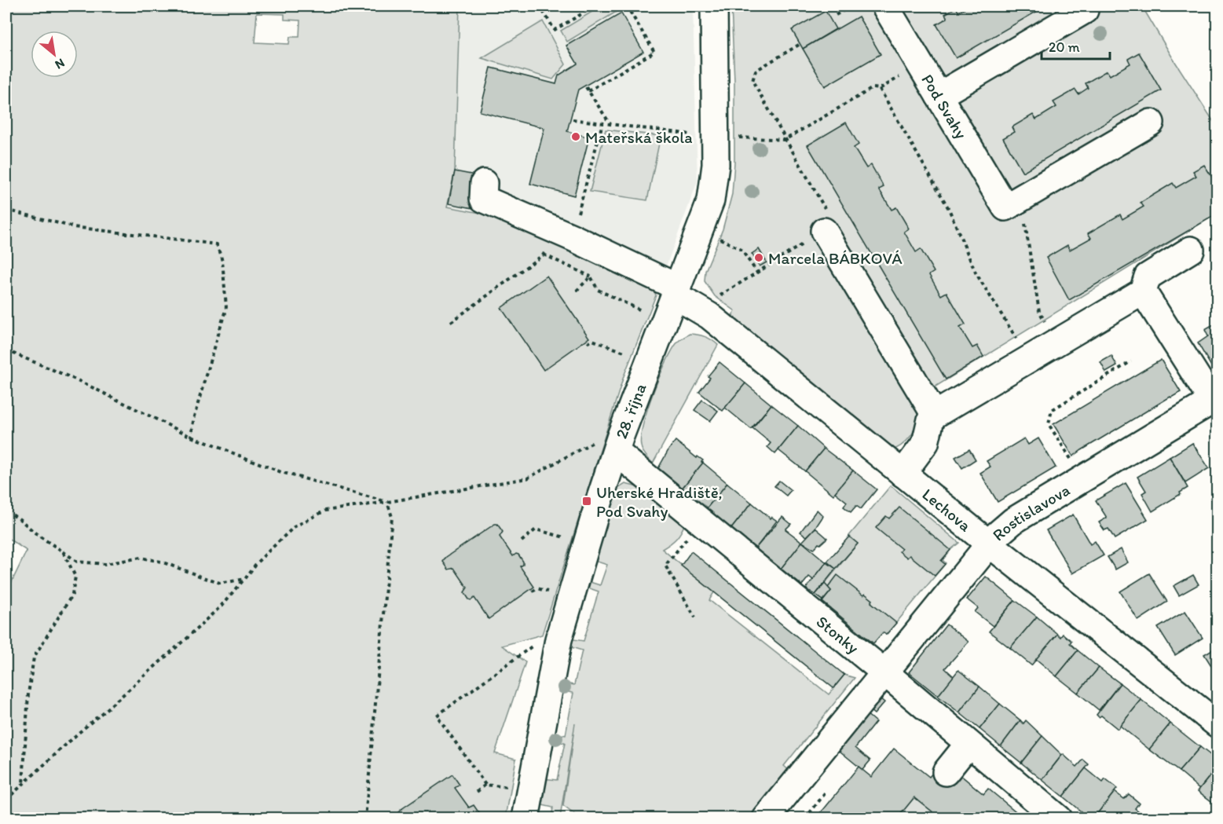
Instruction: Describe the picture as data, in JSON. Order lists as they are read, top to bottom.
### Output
{
  "streets": {
    "street": [
      "Pod Svahy",
      "28. října",
      "Lechova",
      "Rostislavova",
      "Stonky"
    ]
  },
  "crossings": [
    ["28. října", "Lechova"],
    ["28. října", "Stonky"],
    ["Lechova", "Rostislavova"],
    ["Rostislavova", "Stonky"]
  ],
  "places": {
    "other": ["Mateřská škola", "Marcela BÁBKOVÁ"],
    "transit": ["Uherské Hradiště, Pod Svahy"]
  },
  "scale_bar": "20 m",
  "north": "bottom right"
}
